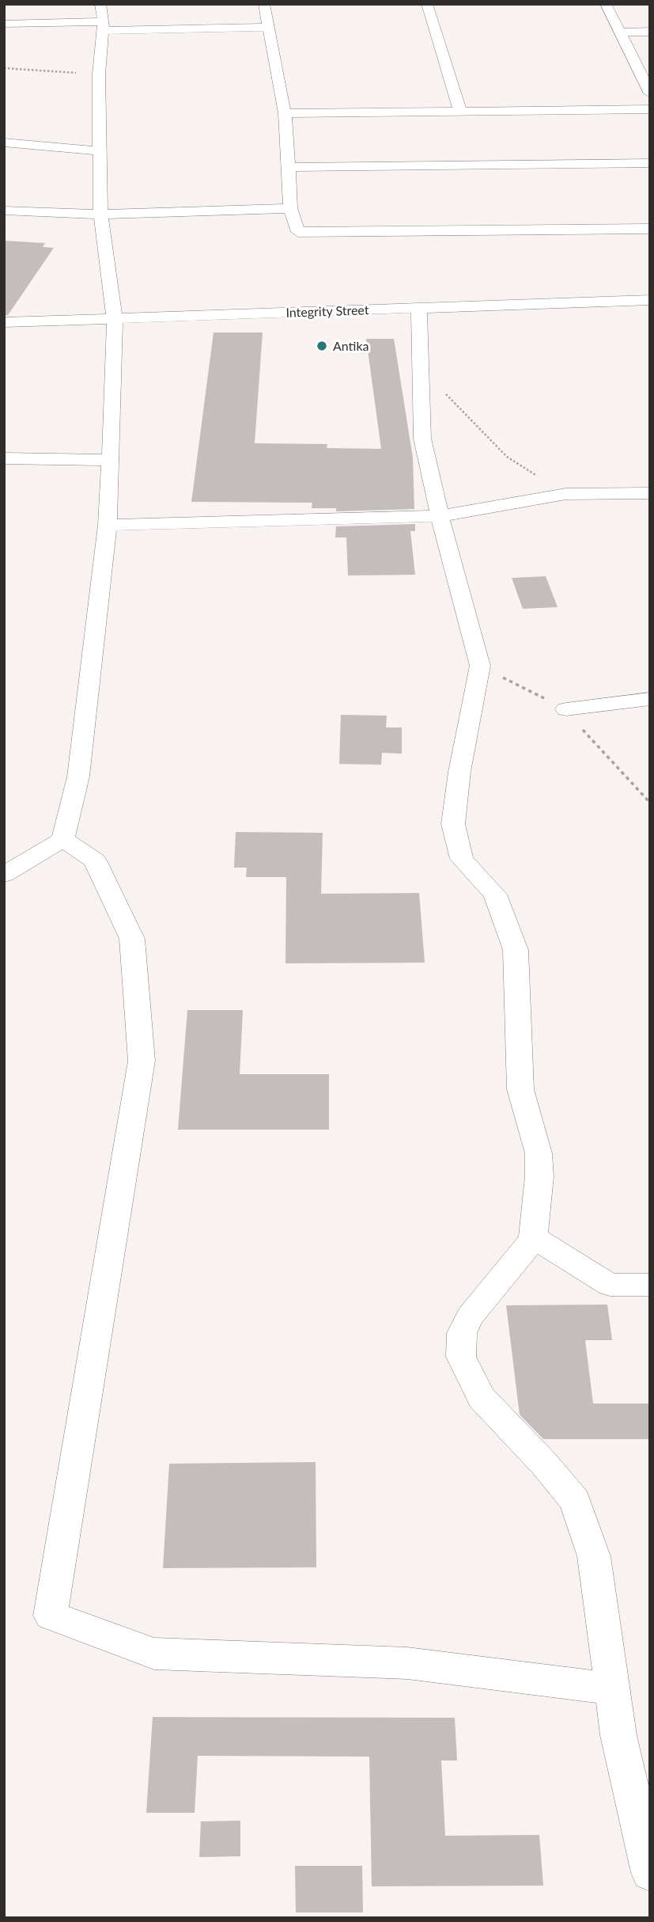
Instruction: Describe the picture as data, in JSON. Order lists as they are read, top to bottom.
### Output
{
  "streets": {
    "street": ["Integrity Street"]
  },
  "places": ["Antika"]
}
